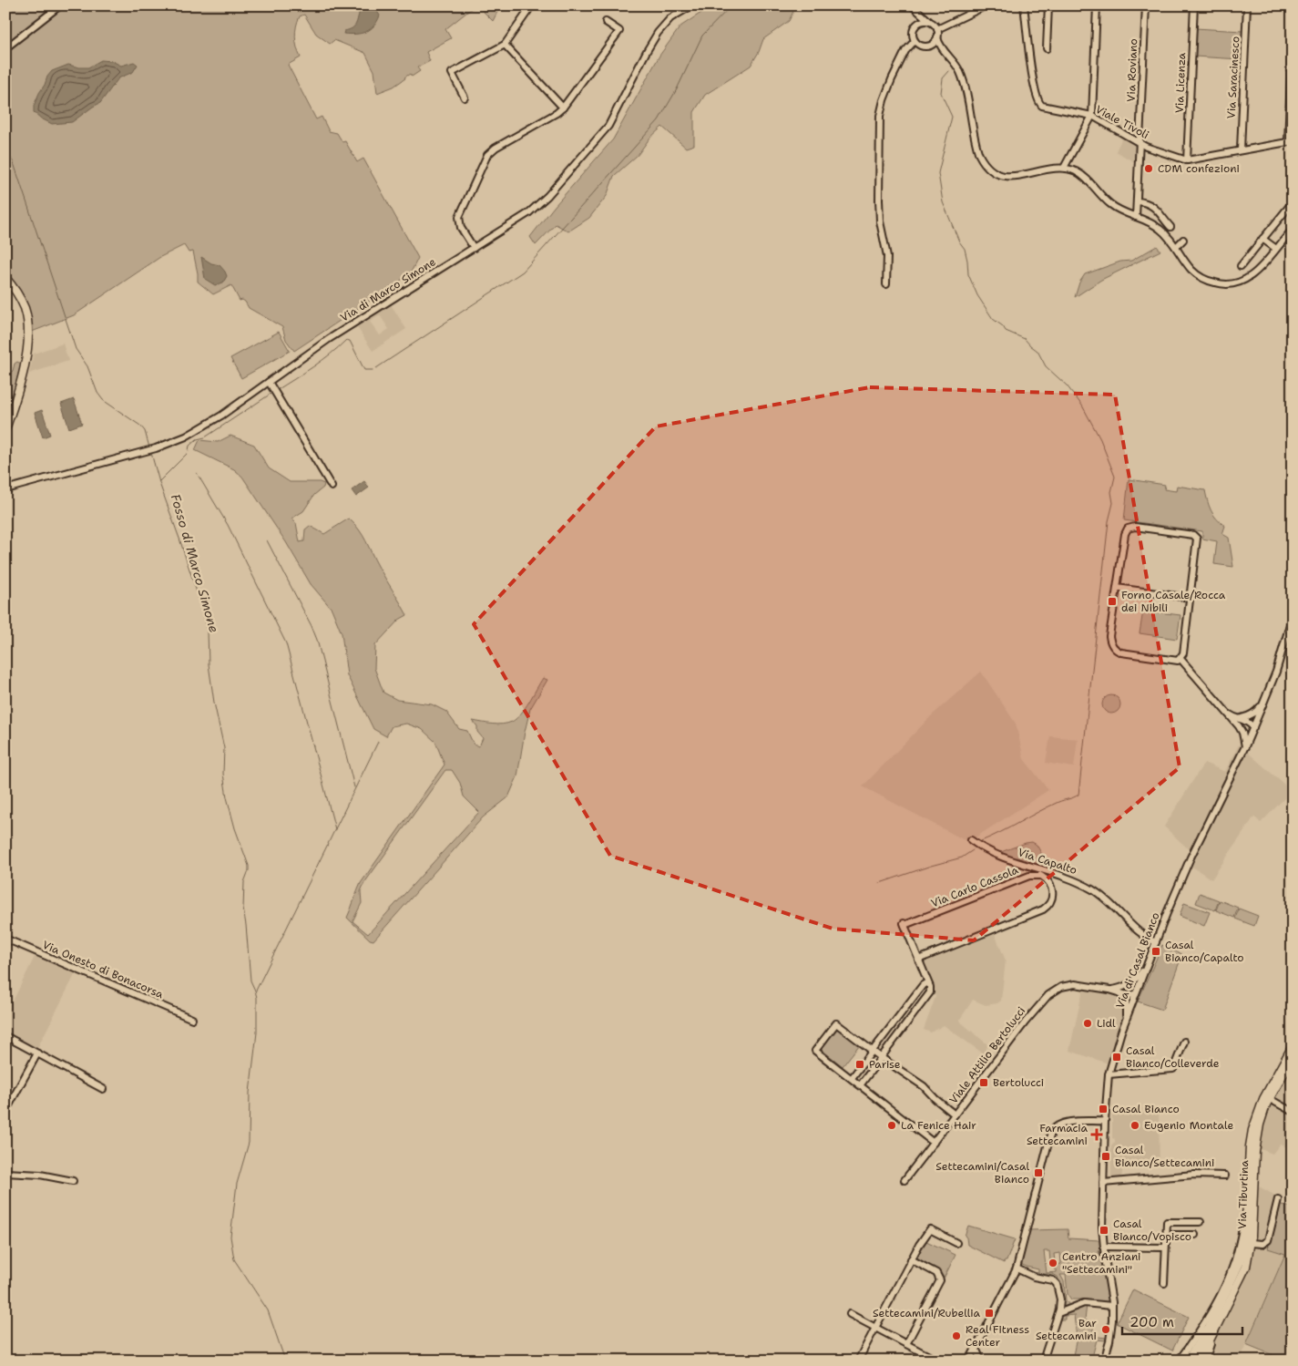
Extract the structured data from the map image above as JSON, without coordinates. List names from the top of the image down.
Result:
{
  "streets": {
    "main road": ["Via Tiburtina"],
    "street": [
      "Via Roviano",
      "Via Saracinesco",
      "Via Licenza",
      "Viale Tivoli",
      "Via di Marco Simone",
      "Via Capalto",
      "Via Carlo Cassola",
      "Via di Casal Bianco",
      "Via Onesto di Bonacorsa",
      "Viale Attilio Bertolucci"
    ]
  },
  "crossings": [
    ["Via Roviano", "Viale Tivoli"],
    ["Via Saracinesco", "Viale Tivoli"],
    ["Via Licenza", "Viale Tivoli"],
    ["Via Capalto", "Via di Casal Bianco"],
    ["Via di Casal Bianco", "Viale Attilio Bertolucci"]
  ],
  "water": ["Fosso di Marco Simone"],
  "places": {
    "other": [
      "CDM confezioni",
      "Lidl",
      "La Fenice Hair",
      "Eugenio Montale",
      "Centro Anziani \"Settecamini\"",
      "Bar Settecamini",
      "Real Fitness Center"
    ],
    "transit": [
      "Forno Casale/Rocca dei Nibili",
      "Casal Bianco/Capalto",
      "Casal Bianco/Colleverde",
      "Parise",
      "Bertolucci",
      "Casal Bianco",
      "Casal Bianco/Settecamini",
      "Settecamini/Casal Bianco",
      "Casal Bianco/Vopisco",
      "Settecamini/Rubellia"
    ],
    "health": ["Farmacia Settecamini"]
  },
  "scale_bar": "200 m"
}
